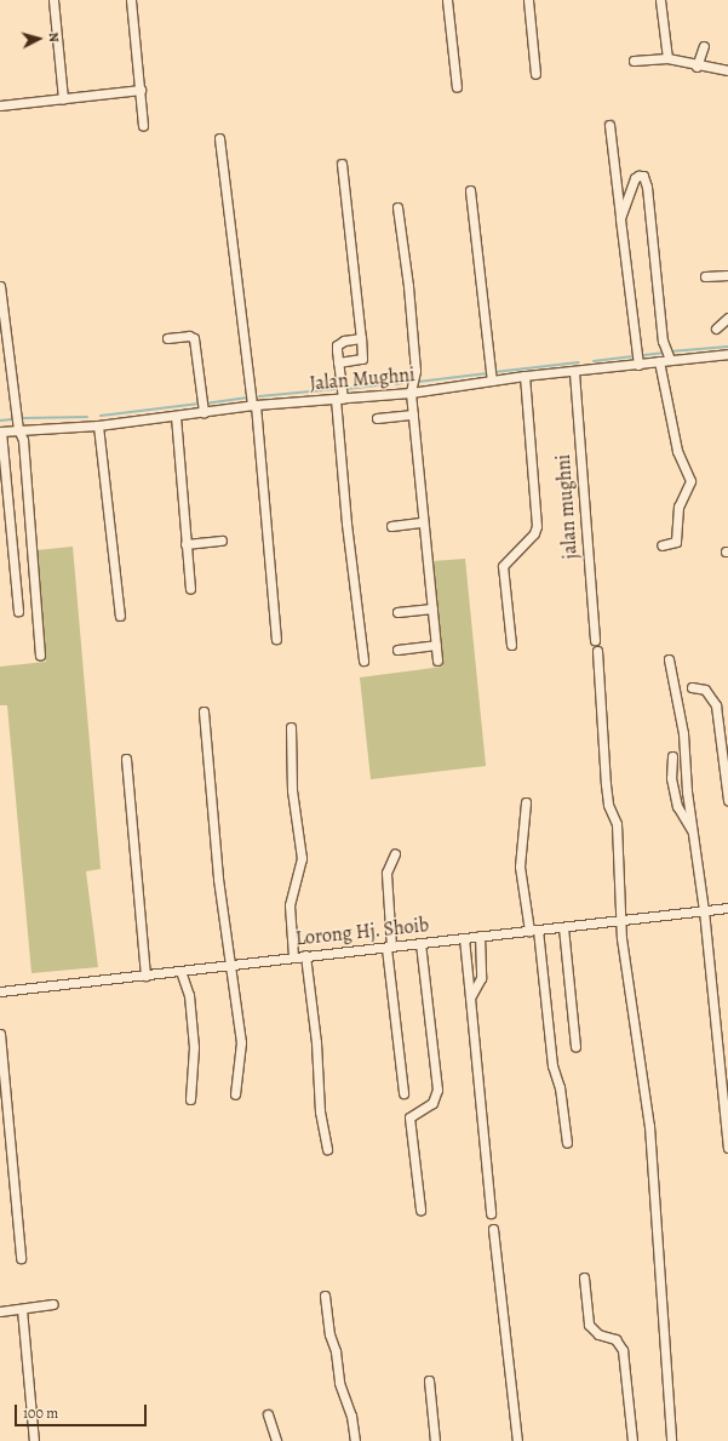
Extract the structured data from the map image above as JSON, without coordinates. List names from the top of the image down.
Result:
{
  "streets": {
    "street": ["Jalan Mughni", "jalan mughni", "Lorong Hj. Shoib"]
  },
  "crossings": [
    ["Jalan Mughni", "jalan mughni"]
  ],
  "scale_bar": "100 m",
  "north": "right"
}
